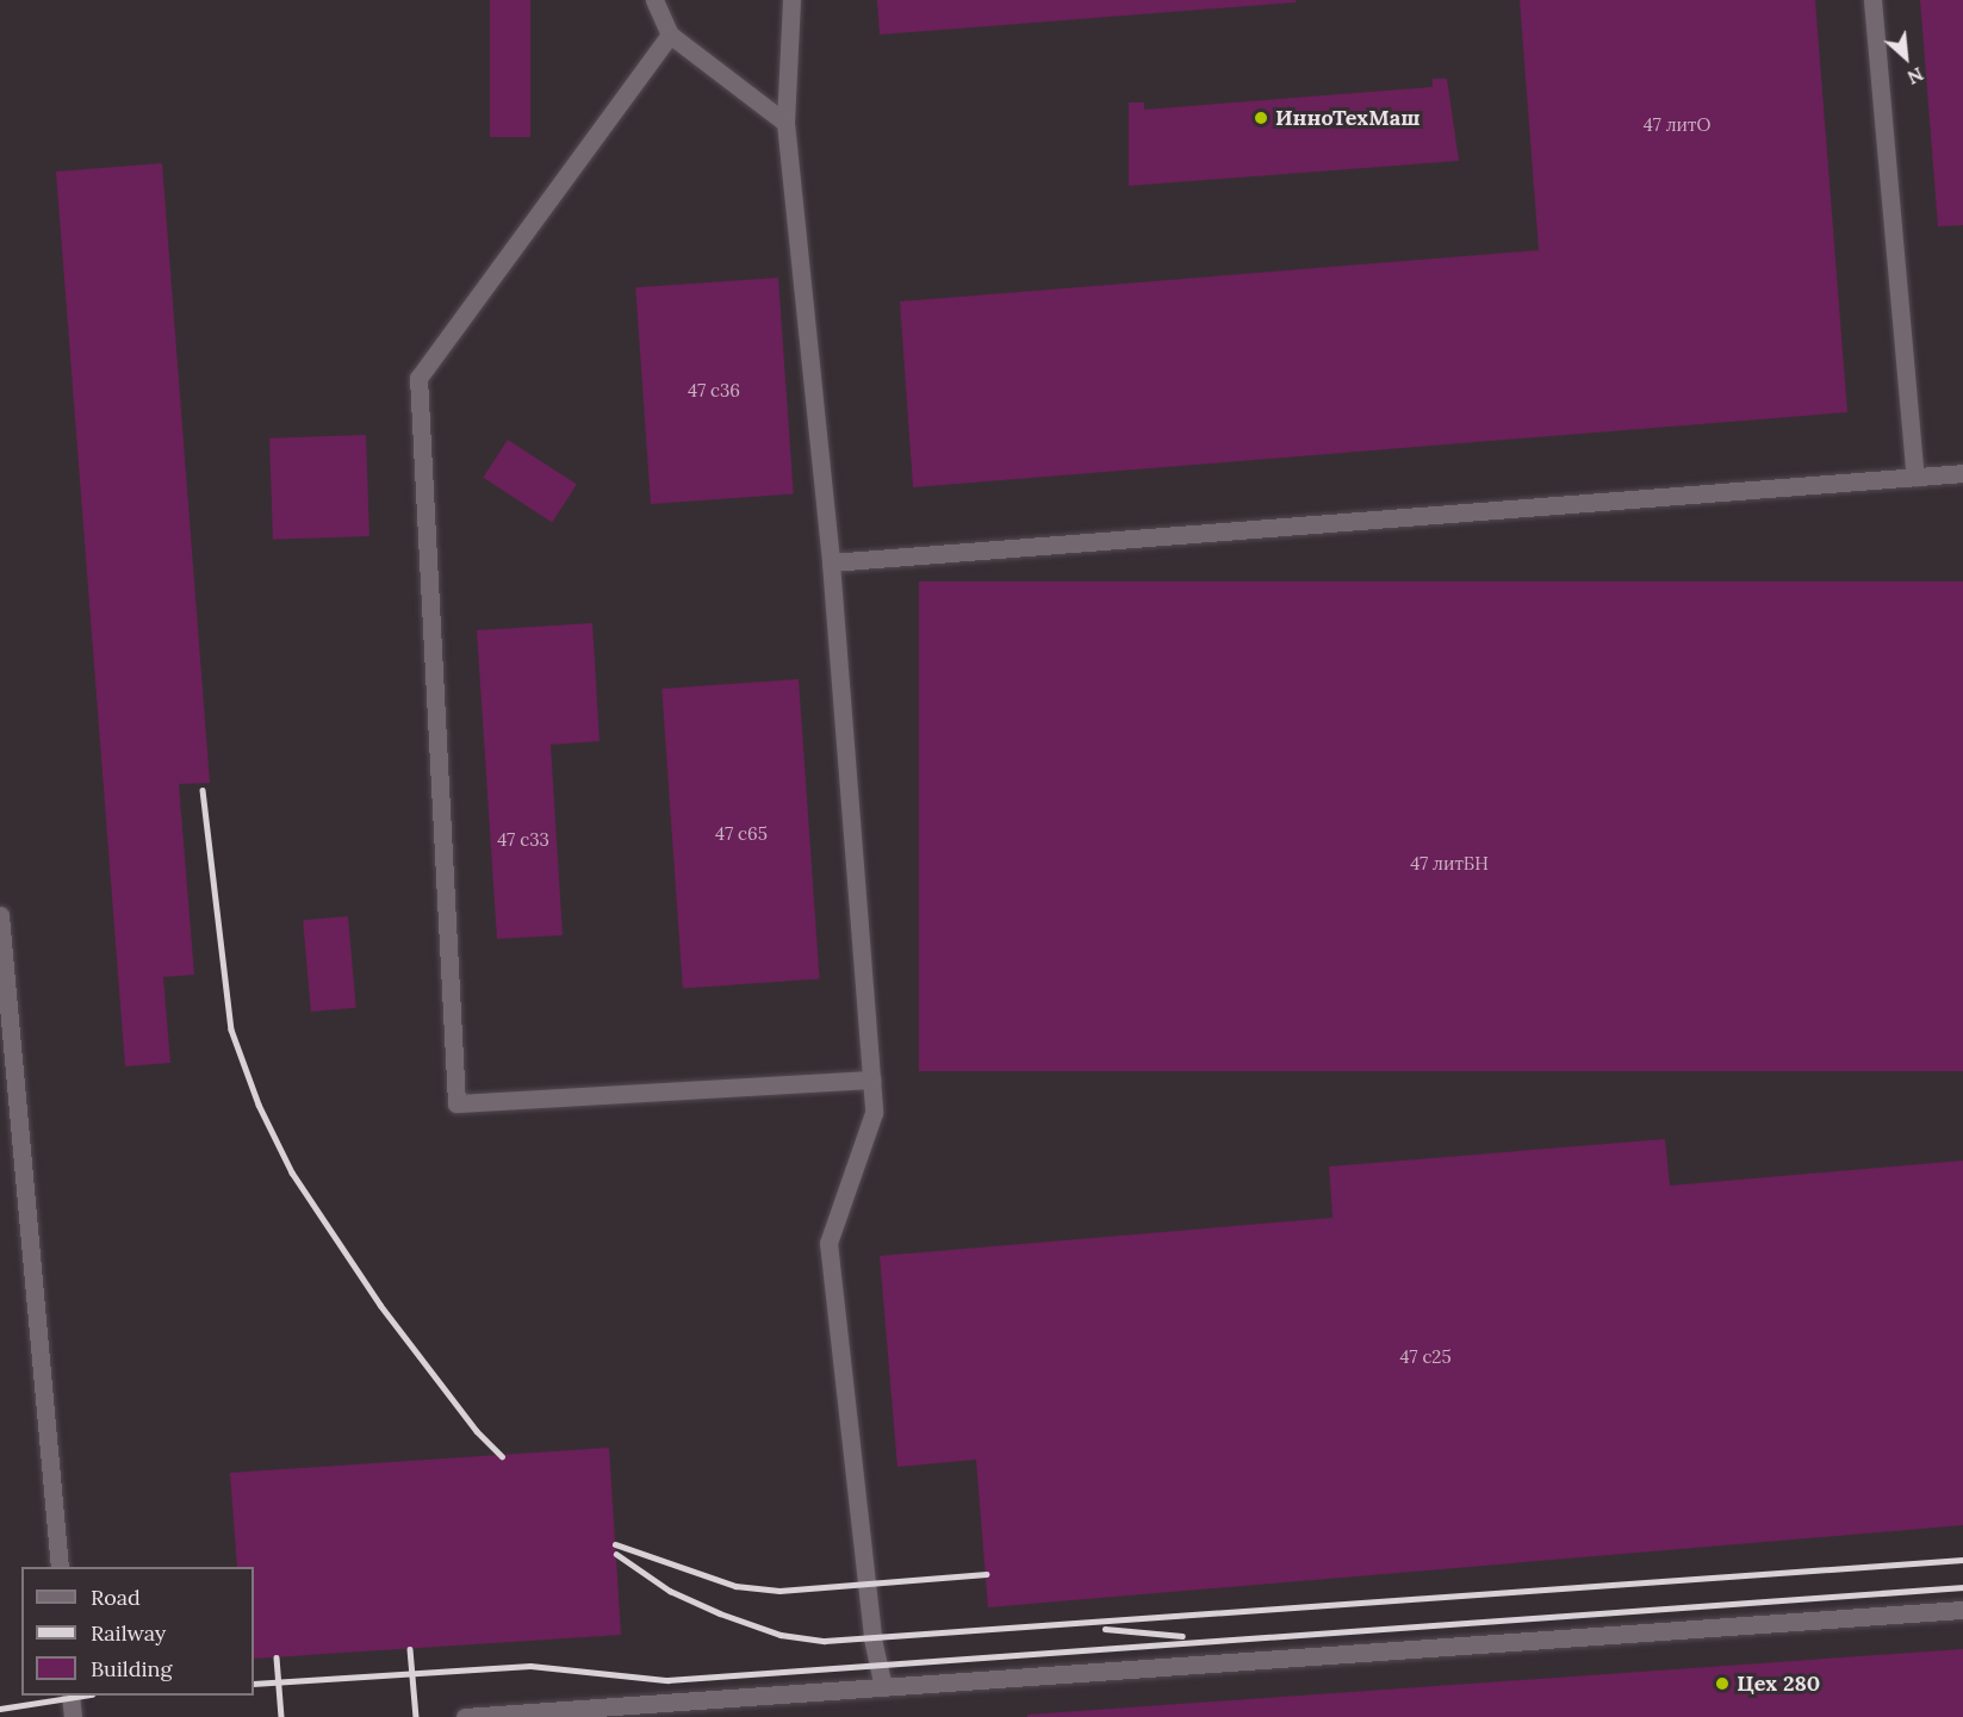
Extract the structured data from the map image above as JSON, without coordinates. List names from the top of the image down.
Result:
{
  "places": ["ИнноТехМаш", "Цех 280"],
  "house_numbers": [
    "47 литО",
    "47 с36",
    "47 с65",
    "47 с33",
    "47 литБН",
    "47 с25"
  ],
  "legend": ["Road", "Railway", "Building"],
  "north": "bottom right"
}
